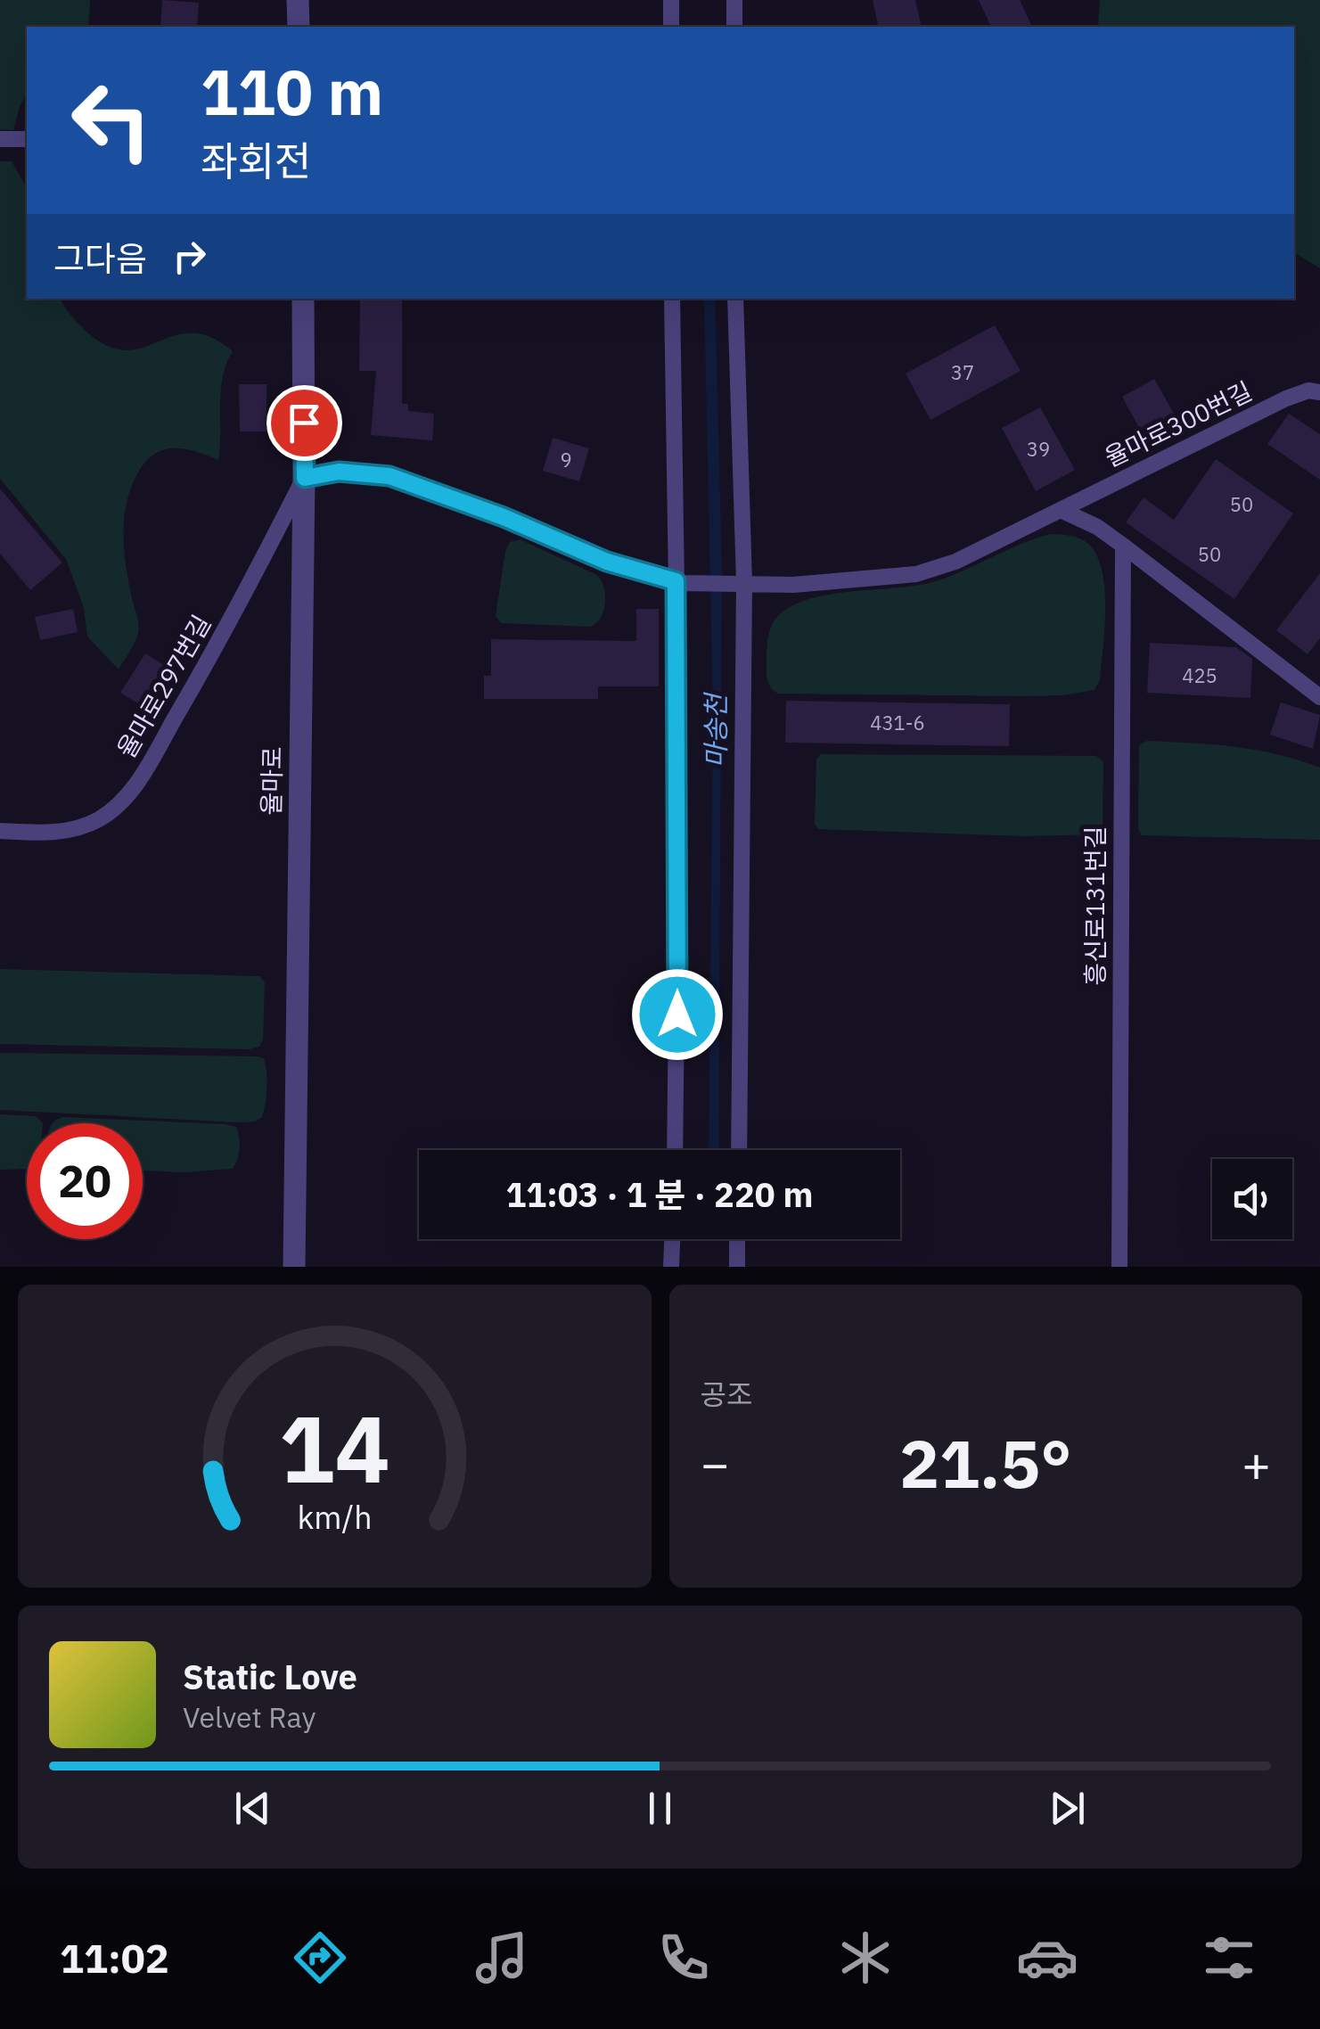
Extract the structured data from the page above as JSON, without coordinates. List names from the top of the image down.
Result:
{
  "streets": {
    "street": ["율마로"],
    "lane": ["율마로300번길", "율마로297번길", "흥신로131번길"]
  },
  "crossings": [
    ["율마로300번길", "율마로297번길"],
    ["율마로300번길", "율마로"],
    ["율마로297번길", "율마로"]
  ],
  "water": ["마송천"],
  "house_numbers": [
    "37",
    "39",
    "9",
    "50",
    "50",
    "425",
    "431-6"
  ],
  "page": {
    "turn": ["110 m", "좌회전"],
    "then": "그다음",
    "limit": "20",
    "trip": "11:03 · 1 분 · 220 m",
    "tile": "공조",
    "heat": ["−", "21.5°", "+"],
    "song": ["Static Love", "Velvet Ray"],
    "tabs": "11:02",
    "gauge": ["14", "km/h"]
  }
}
